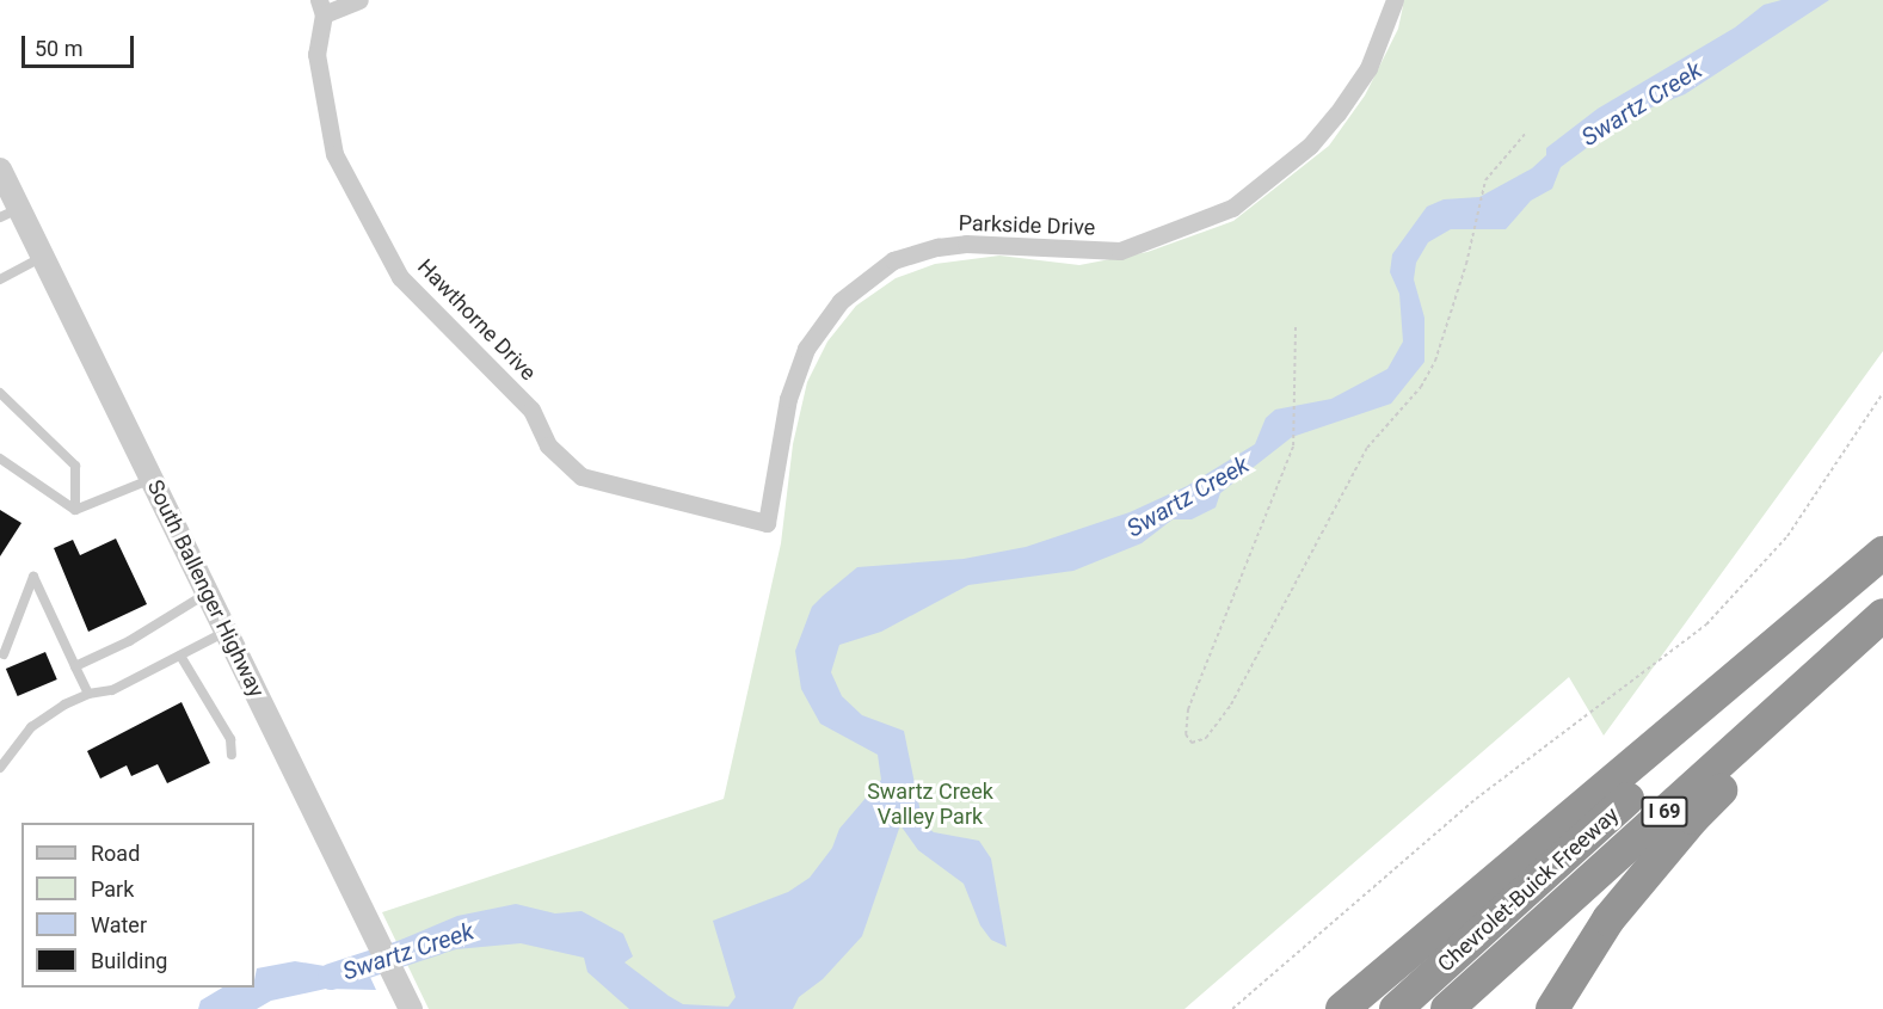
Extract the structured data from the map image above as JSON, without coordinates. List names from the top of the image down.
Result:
{
  "streets": {
    "highway": ["I 69", "Chevrolet-Buick Freeway"],
    "street": ["Parkside Drive", "Hawthorne Drive", "South Ballenger Highway"]
  },
  "crossings": [
    ["Parkside Drive", "Hawthorne Drive"]
  ],
  "water": ["Swartz Creek"],
  "parks": ["Swartz Creek Valley Park"],
  "legend": [
    "Road",
    "Park",
    "Water",
    "Building"
  ],
  "scale_bar": "50 m"
}
